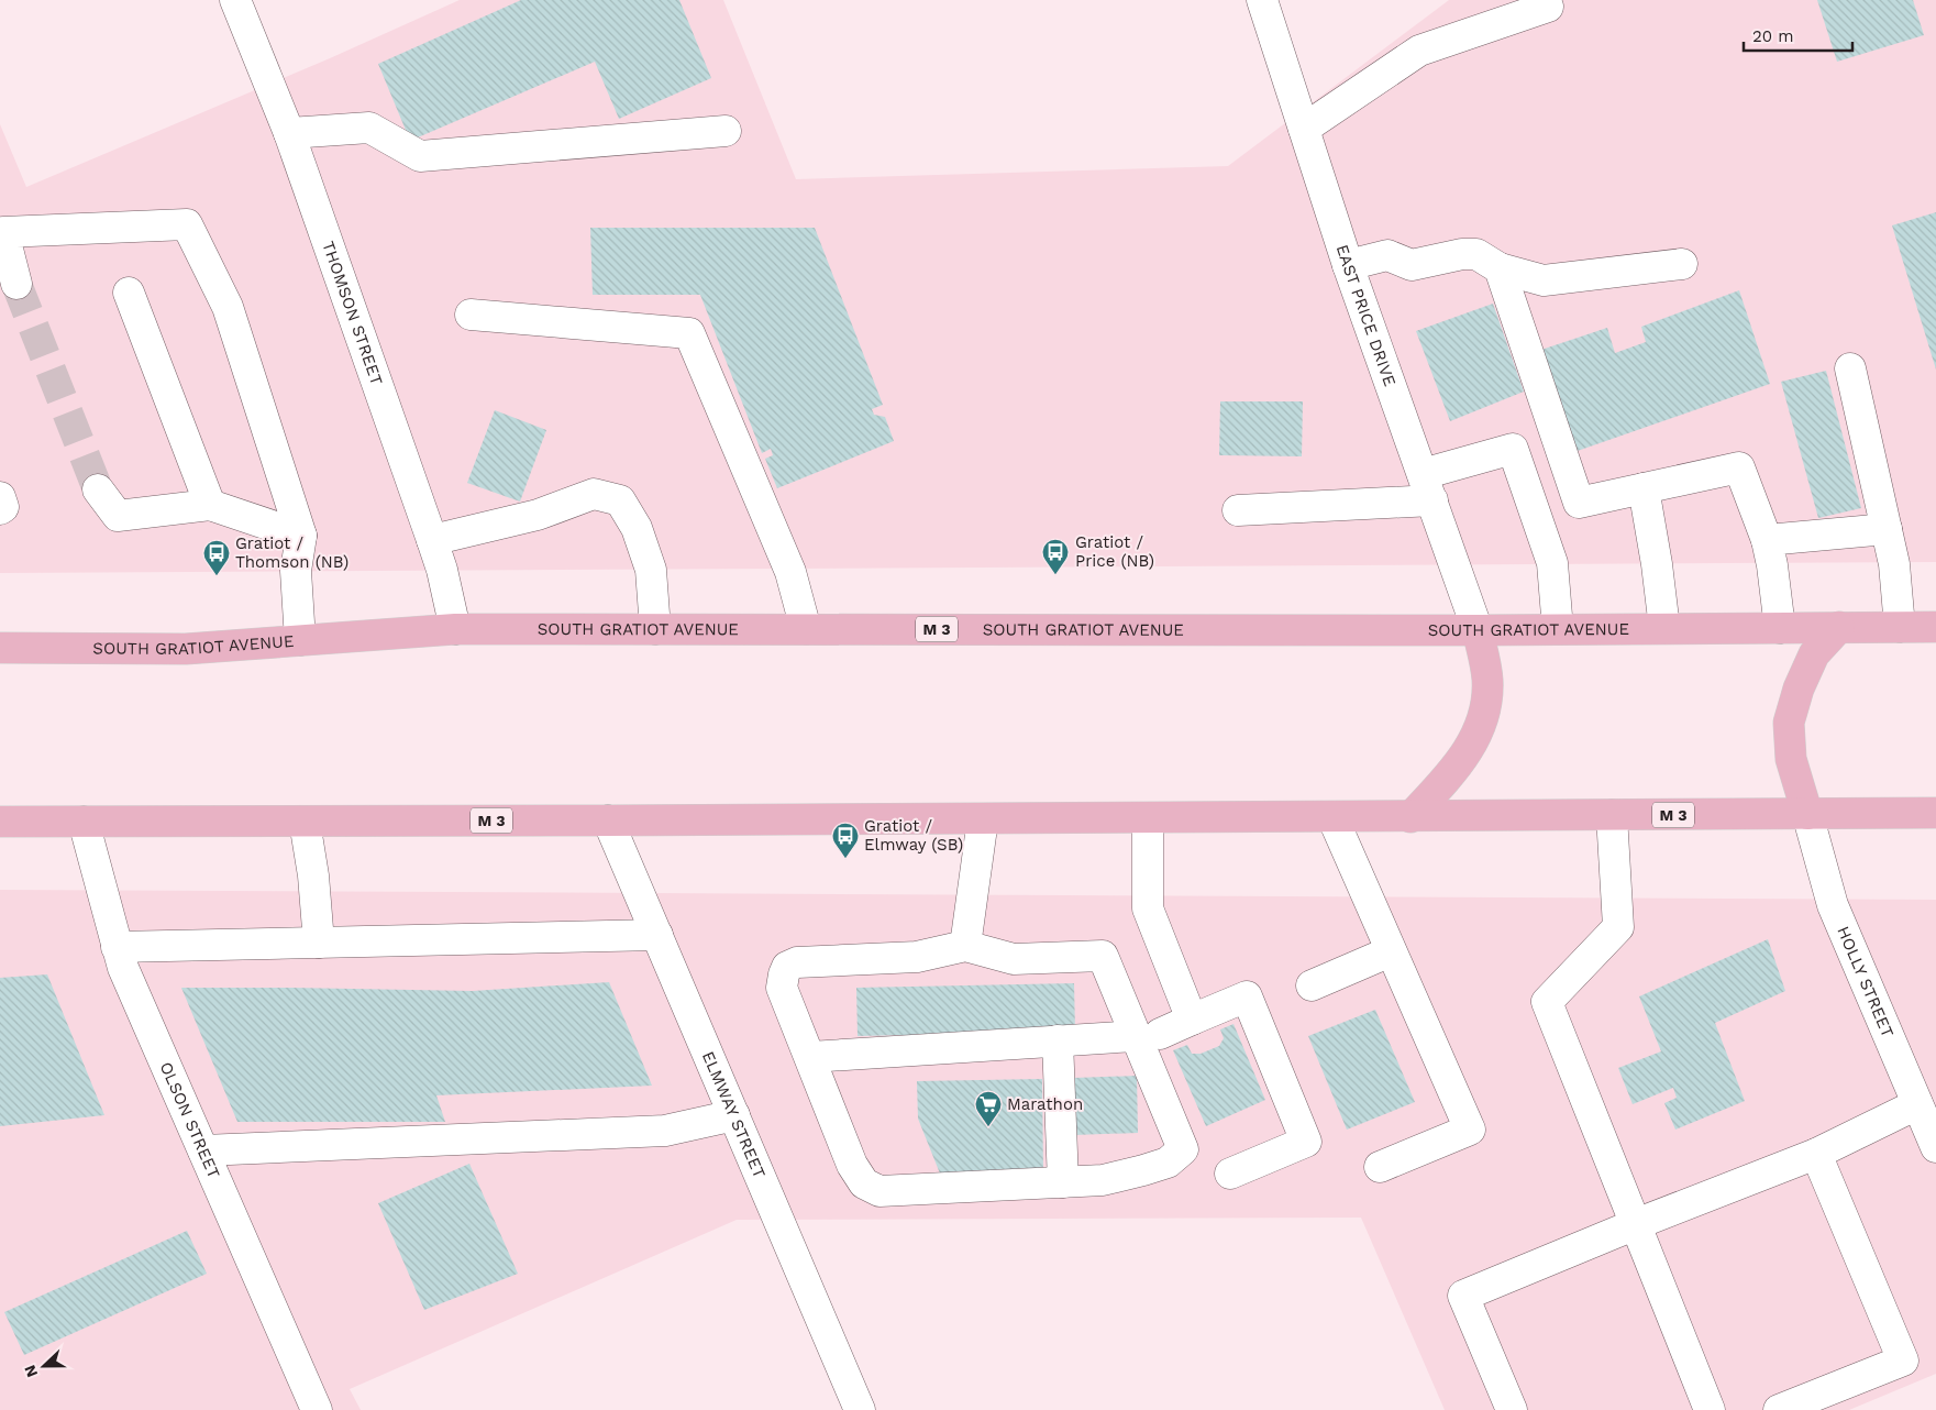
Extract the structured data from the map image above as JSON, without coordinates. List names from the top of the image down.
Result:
{
  "streets": {
    "main road": ["SOUTH GRATIOT AVENUE", "M 3"],
    "street": [
      "THOMSON STREET",
      "EAST PRICE DRIVE",
      "HOLLY STREET",
      "ELMWAY STREET",
      "OLSON STREET"
    ]
  },
  "crossings": [
    ["THOMSON STREET", "SOUTH GRATIOT AVENUE"],
    ["EAST PRICE DRIVE", "SOUTH GRATIOT AVENUE"],
    ["M 3", "HOLLY STREET"],
    ["M 3", "ELMWAY STREET"],
    ["M 3", "OLSON STREET"]
  ],
  "places": {
    "bus stop": ["Gratiot / Price (NB)", "Gratiot / Thomson (NB)", "Gratiot / Elmway (SB)"],
    "supermarket": ["Marathon"]
  },
  "scale_bar": "20 m",
  "north": "left"
}
